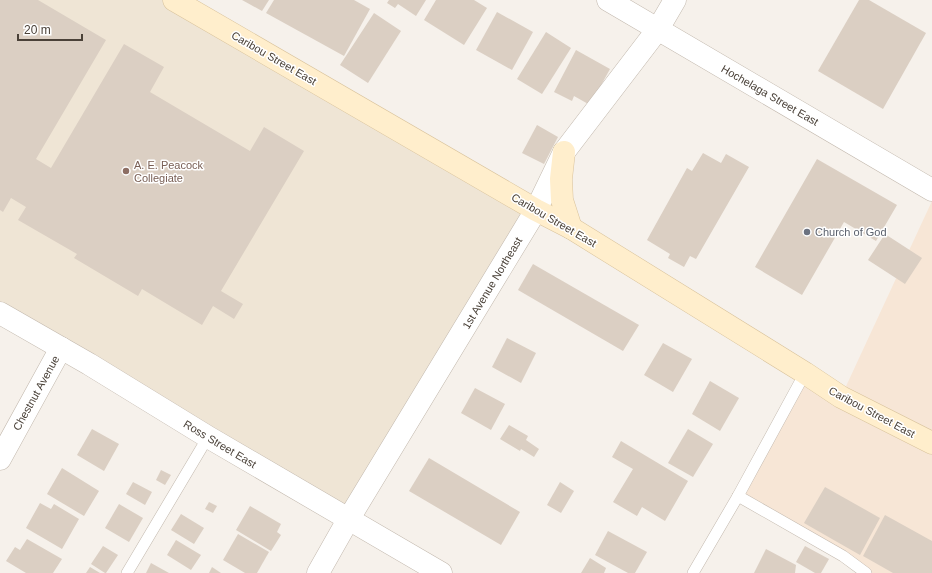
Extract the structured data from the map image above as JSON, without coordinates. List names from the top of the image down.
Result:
{
  "streets": {
    "street": [
      "Caribou Street East",
      "Hochelaga Street East",
      "1st Avenue Northeast",
      "Chestnut Avenue",
      "Ross Street East"
    ]
  },
  "crossings": [
    ["Caribou Street East", "1st Avenue Northeast"],
    ["Hochelaga Street East", "1st Avenue Northeast"],
    ["1st Avenue Northeast", "Ross Street East"],
    ["Chestnut Avenue", "Ross Street East"]
  ],
  "places": ["A. E. Peacock Collegiate", "Church of God"],
  "scale_bar": "20 m"
}
